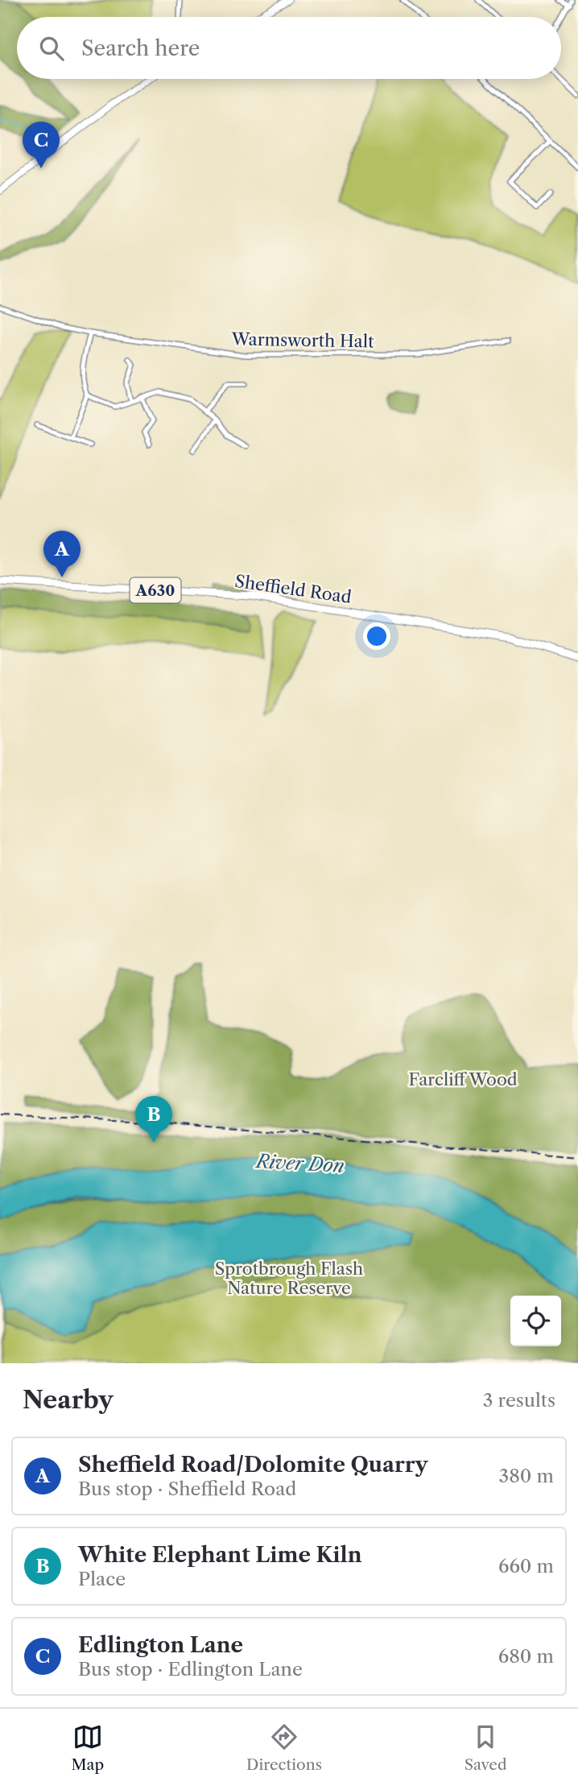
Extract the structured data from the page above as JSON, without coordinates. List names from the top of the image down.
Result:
{
  "streets": {
    "main road": ["Sheffield Road", "A630"],
    "street": ["Warmsworth Halt"]
  },
  "water": ["River Don"],
  "parks": ["Farcliff Wood", "Sprotbrough Flash Nature Reserve"],
  "page": {
    "search": "Search here",
    "pins": ["C", "A", "B"],
    "heading": ["Nearby", "3 results"],
    "list": [
      {
        "mark": "A",
        "name": "Sheffield Road/Dolomite Quarry",
        "note": "Bus stop · Sheffield Road",
        "value": "380 m"
      },
      {
        "mark": "B",
        "name": "White Elephant Lime Kiln",
        "note": "Place",
        "value": "660 m"
      },
      {
        "mark": "C",
        "name": "Edlington Lane",
        "note": "Bus stop · Edlington Lane",
        "value": "680 m"
      }
    ],
    "nav": ["Map", "Directions", "Saved"]
  }
}
